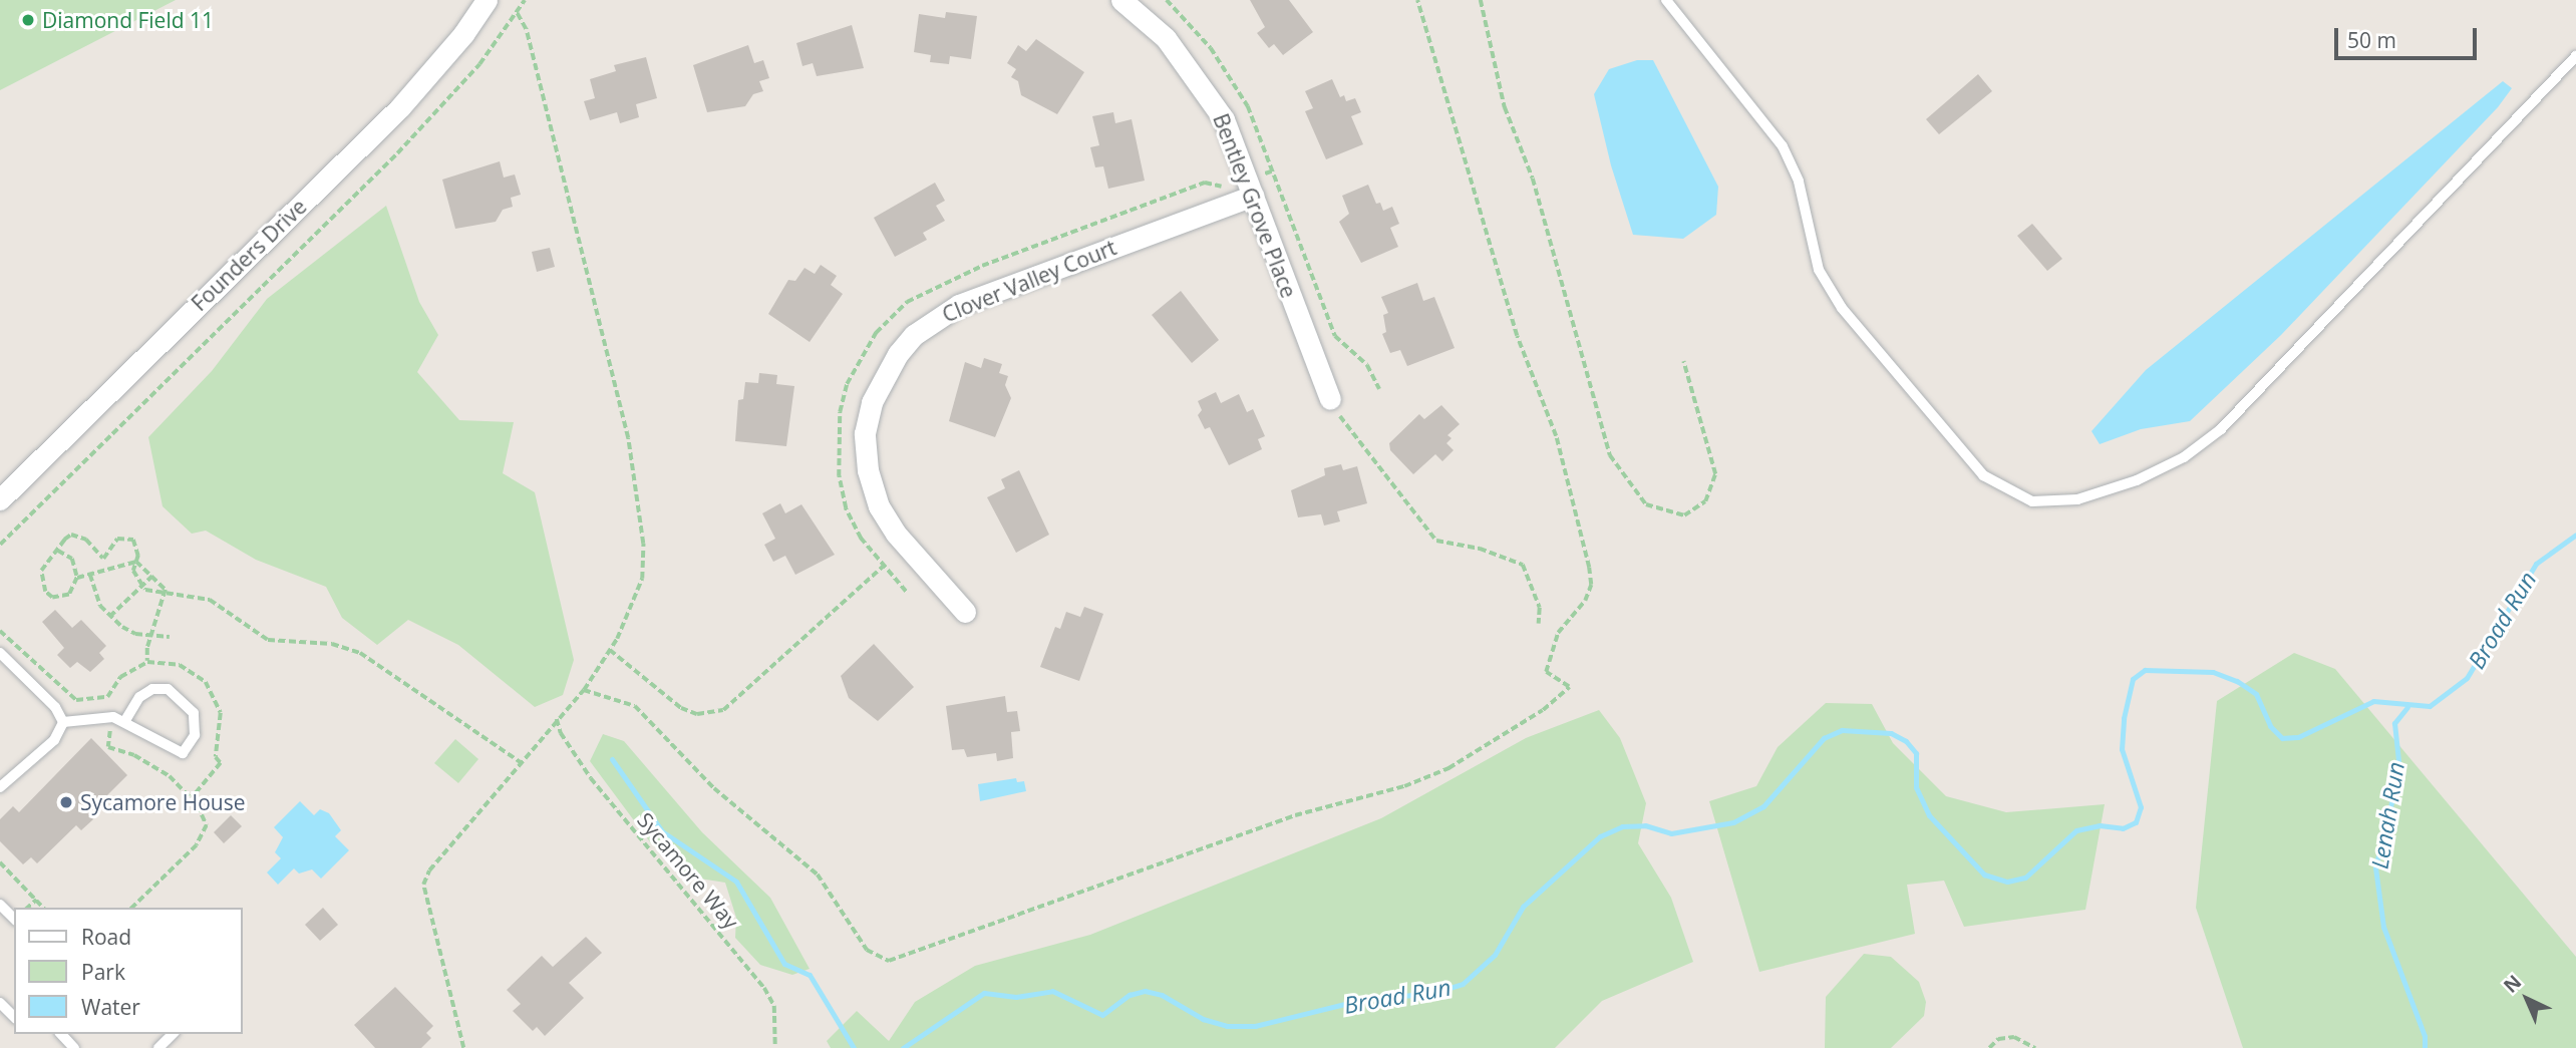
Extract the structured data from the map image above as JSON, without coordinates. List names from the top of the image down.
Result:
{
  "streets": {
    "street": ["Bentley Grove Place", "Founders Drive", "Clover Valley Court"],
    "path": ["Sycamore Way"]
  },
  "crossings": [
    ["Bentley Grove Place", "Clover Valley Court"]
  ],
  "water": ["Broad Run", "Lenah Run"],
  "places": ["Diamond Field 11", "Sycamore House"],
  "legend": ["Road", "Park", "Water"],
  "scale_bar": "50 m",
  "north": "top left"
}
